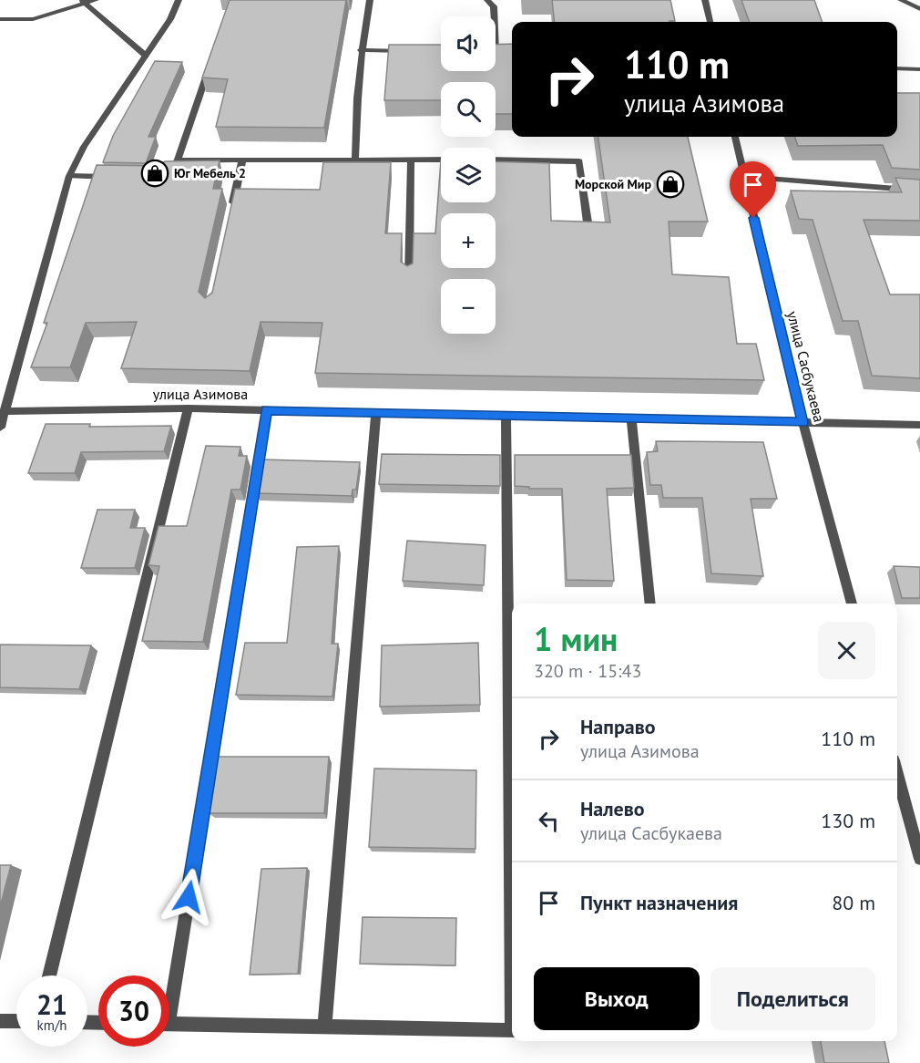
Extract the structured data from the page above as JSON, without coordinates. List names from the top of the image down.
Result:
{
  "streets": {
    "street": ["улица Сасбукаева", "улица Азимова"]
  },
  "crossings": [
    ["улица Сасбукаева", "улица Азимова"]
  ],
  "places": {
    "shop": ["Юг Мебель 2", "Морской Мир"]
  },
  "page": {
    "map_buttons": ["+", "−"],
    "turn": ["110 m", "улица Азимова"],
    "heading": ["1 мин", "320 m · 15:43"],
    "list": [
      {
        "name": "Направо",
        "note": "улица Азимова",
        "value": "110 m"
      },
      {
        "name": "Налево",
        "note": "улица Сасбукаева",
        "value": "130 m"
      },
      {
        "name": "Пункт назначения",
        "value": "80 m"
      }
    ],
    "buttons": ["Выход", "Поделиться"],
    "speed": "21 km/h",
    "limit": "30"
  }
}
